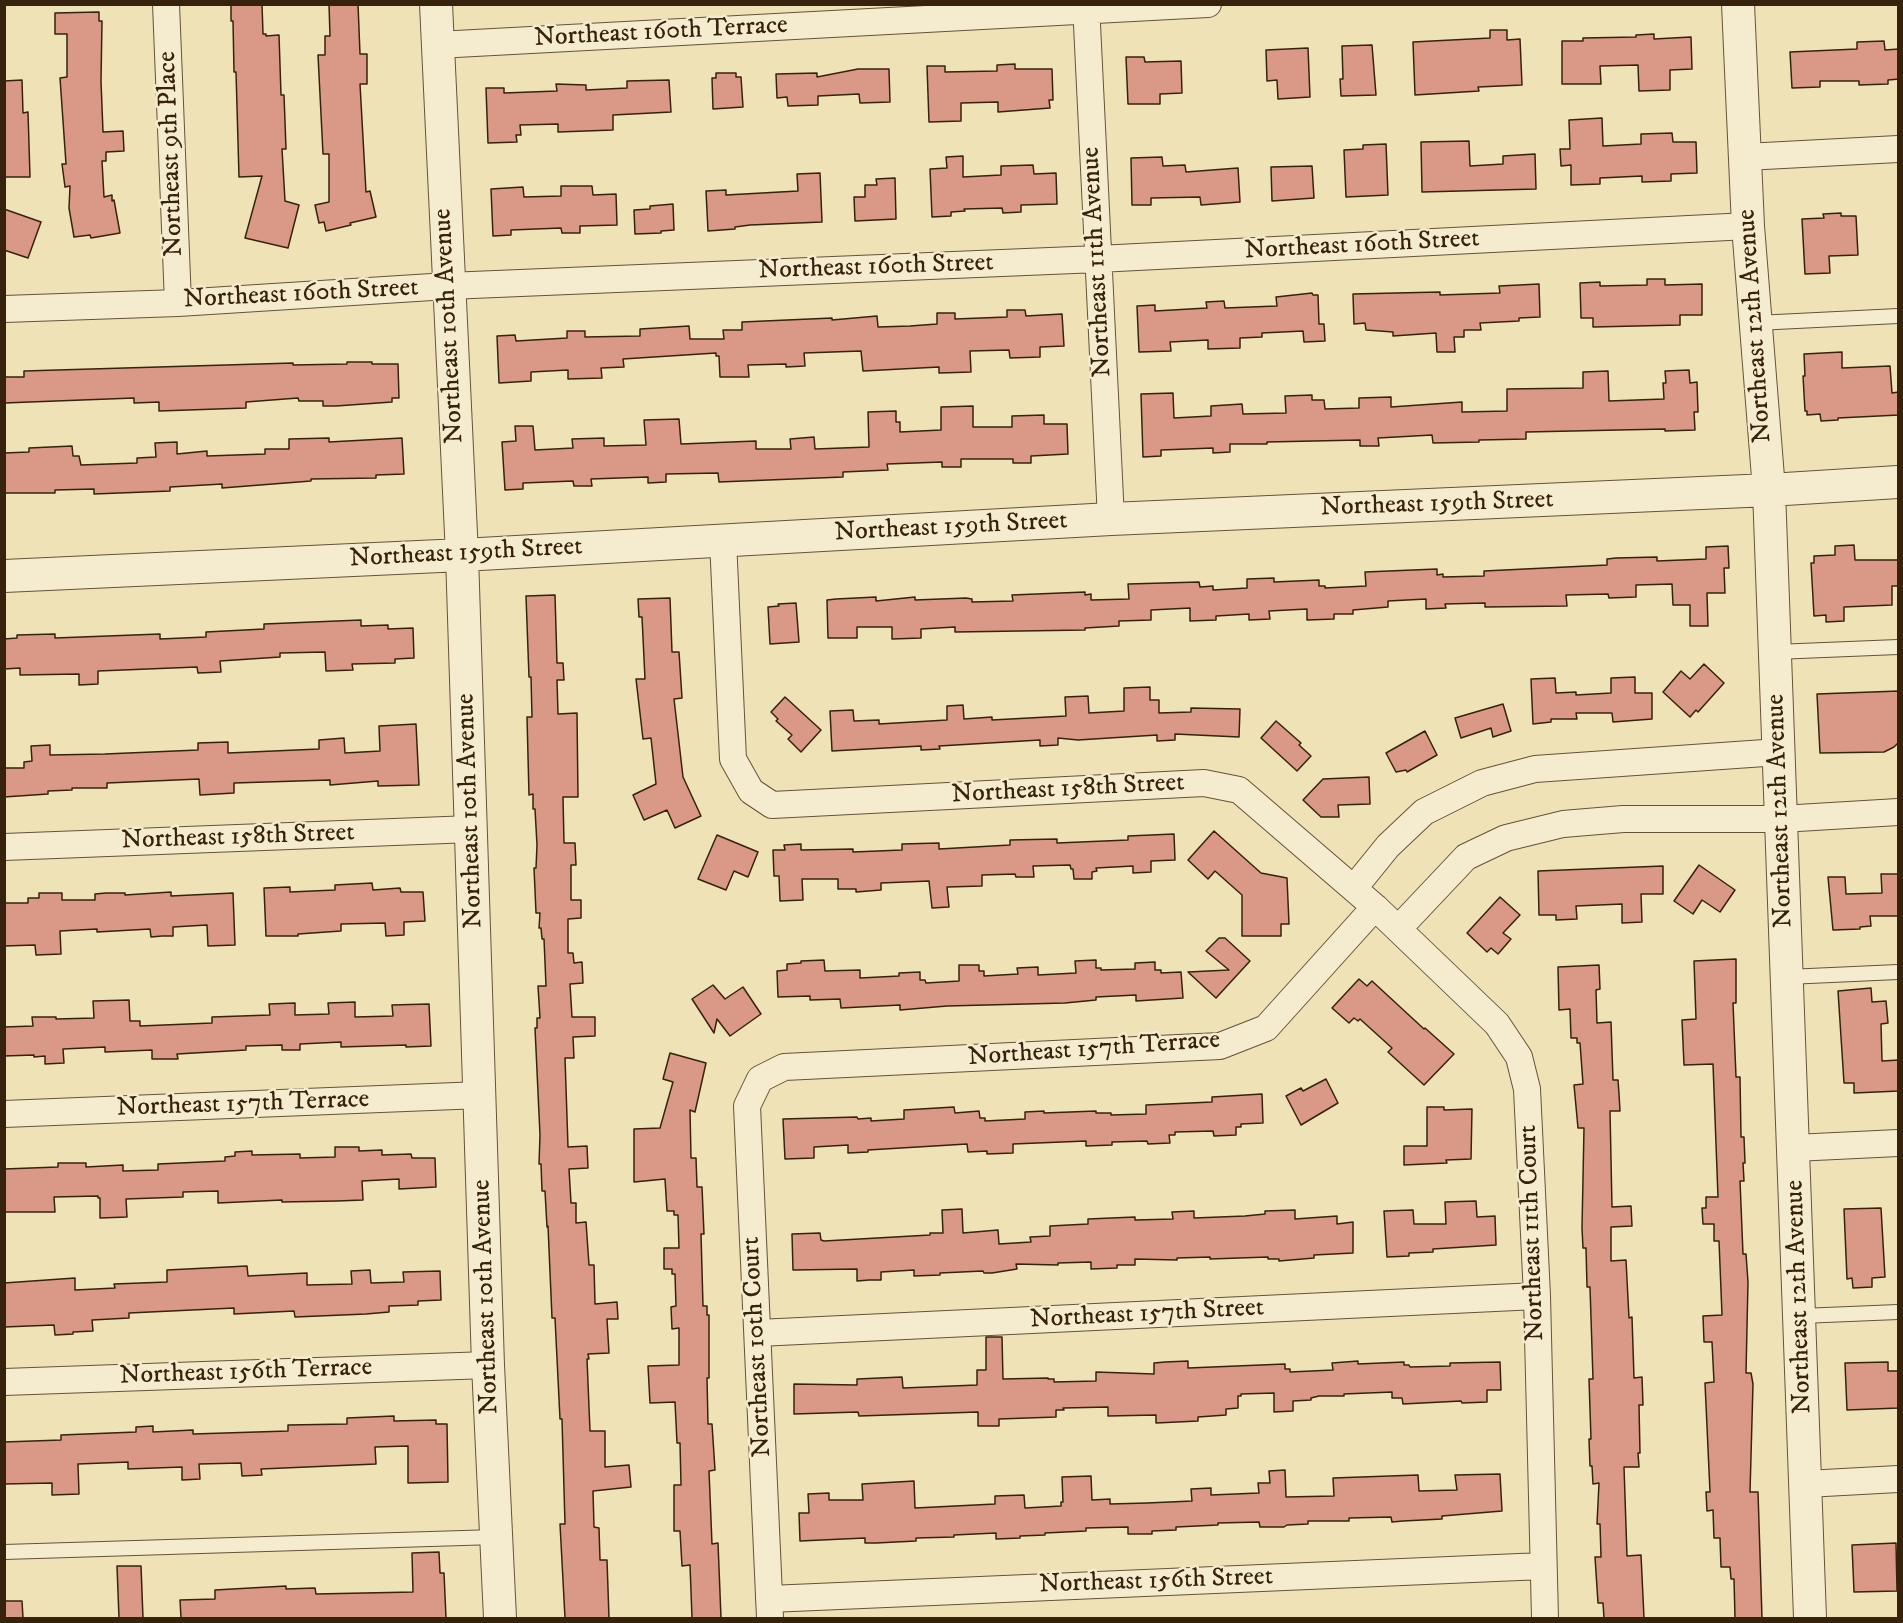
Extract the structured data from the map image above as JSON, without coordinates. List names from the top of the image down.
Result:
{
  "streets": {
    "street": [
      "Northeast 160th Terrace",
      "Northeast 9th Place",
      "Northeast 160th Street",
      "Northeast 11th Avenue",
      "Northeast 10th Avenue",
      "Northeast 12th Avenue",
      "Northeast 159th Street",
      "Northeast 158th Street",
      "Northeast 157th Terrace",
      "Northeast 11th Court",
      "Northeast 157th Street",
      "Northeast 10th Court",
      "Northeast 156th Terrace",
      "Northeast 156th Street"
    ]
  },
  "crossings": [
    ["Northeast 160th Terrace", "Northeast 11th Avenue"],
    ["Northeast 160th Terrace", "Northeast 10th Avenue"],
    ["Northeast 9th Place", "Northeast 160th Street"],
    ["Northeast 160th Street", "Northeast 11th Avenue"],
    ["Northeast 160th Street", "Northeast 10th Avenue"],
    ["Northeast 160th Street", "Northeast 12th Avenue"],
    ["Northeast 11th Avenue", "Northeast 159th Street"],
    ["Northeast 10th Avenue", "Northeast 159th Street"],
    ["Northeast 10th Avenue", "Northeast 158th Street"],
    ["Northeast 10th Avenue", "Northeast 157th Terrace"],
    ["Northeast 10th Avenue", "Northeast 156th Terrace"],
    ["Northeast 12th Avenue", "Northeast 159th Street"],
    ["Northeast 159th Street", "Northeast 158th Street"],
    ["Northeast 158th Street", "Northeast 157th Terrace"],
    ["Northeast 158th Street", "Northeast 11th Court"],
    ["Northeast 157th Terrace", "Northeast 11th Court"],
    ["Northeast 157th Terrace", "Northeast 10th Court"],
    ["Northeast 11th Court", "Northeast 157th Street"],
    ["Northeast 11th Court", "Northeast 156th Street"],
    ["Northeast 157th Street", "Northeast 10th Court"],
    ["Northeast 10th Court", "Northeast 156th Street"]
  ]
}
